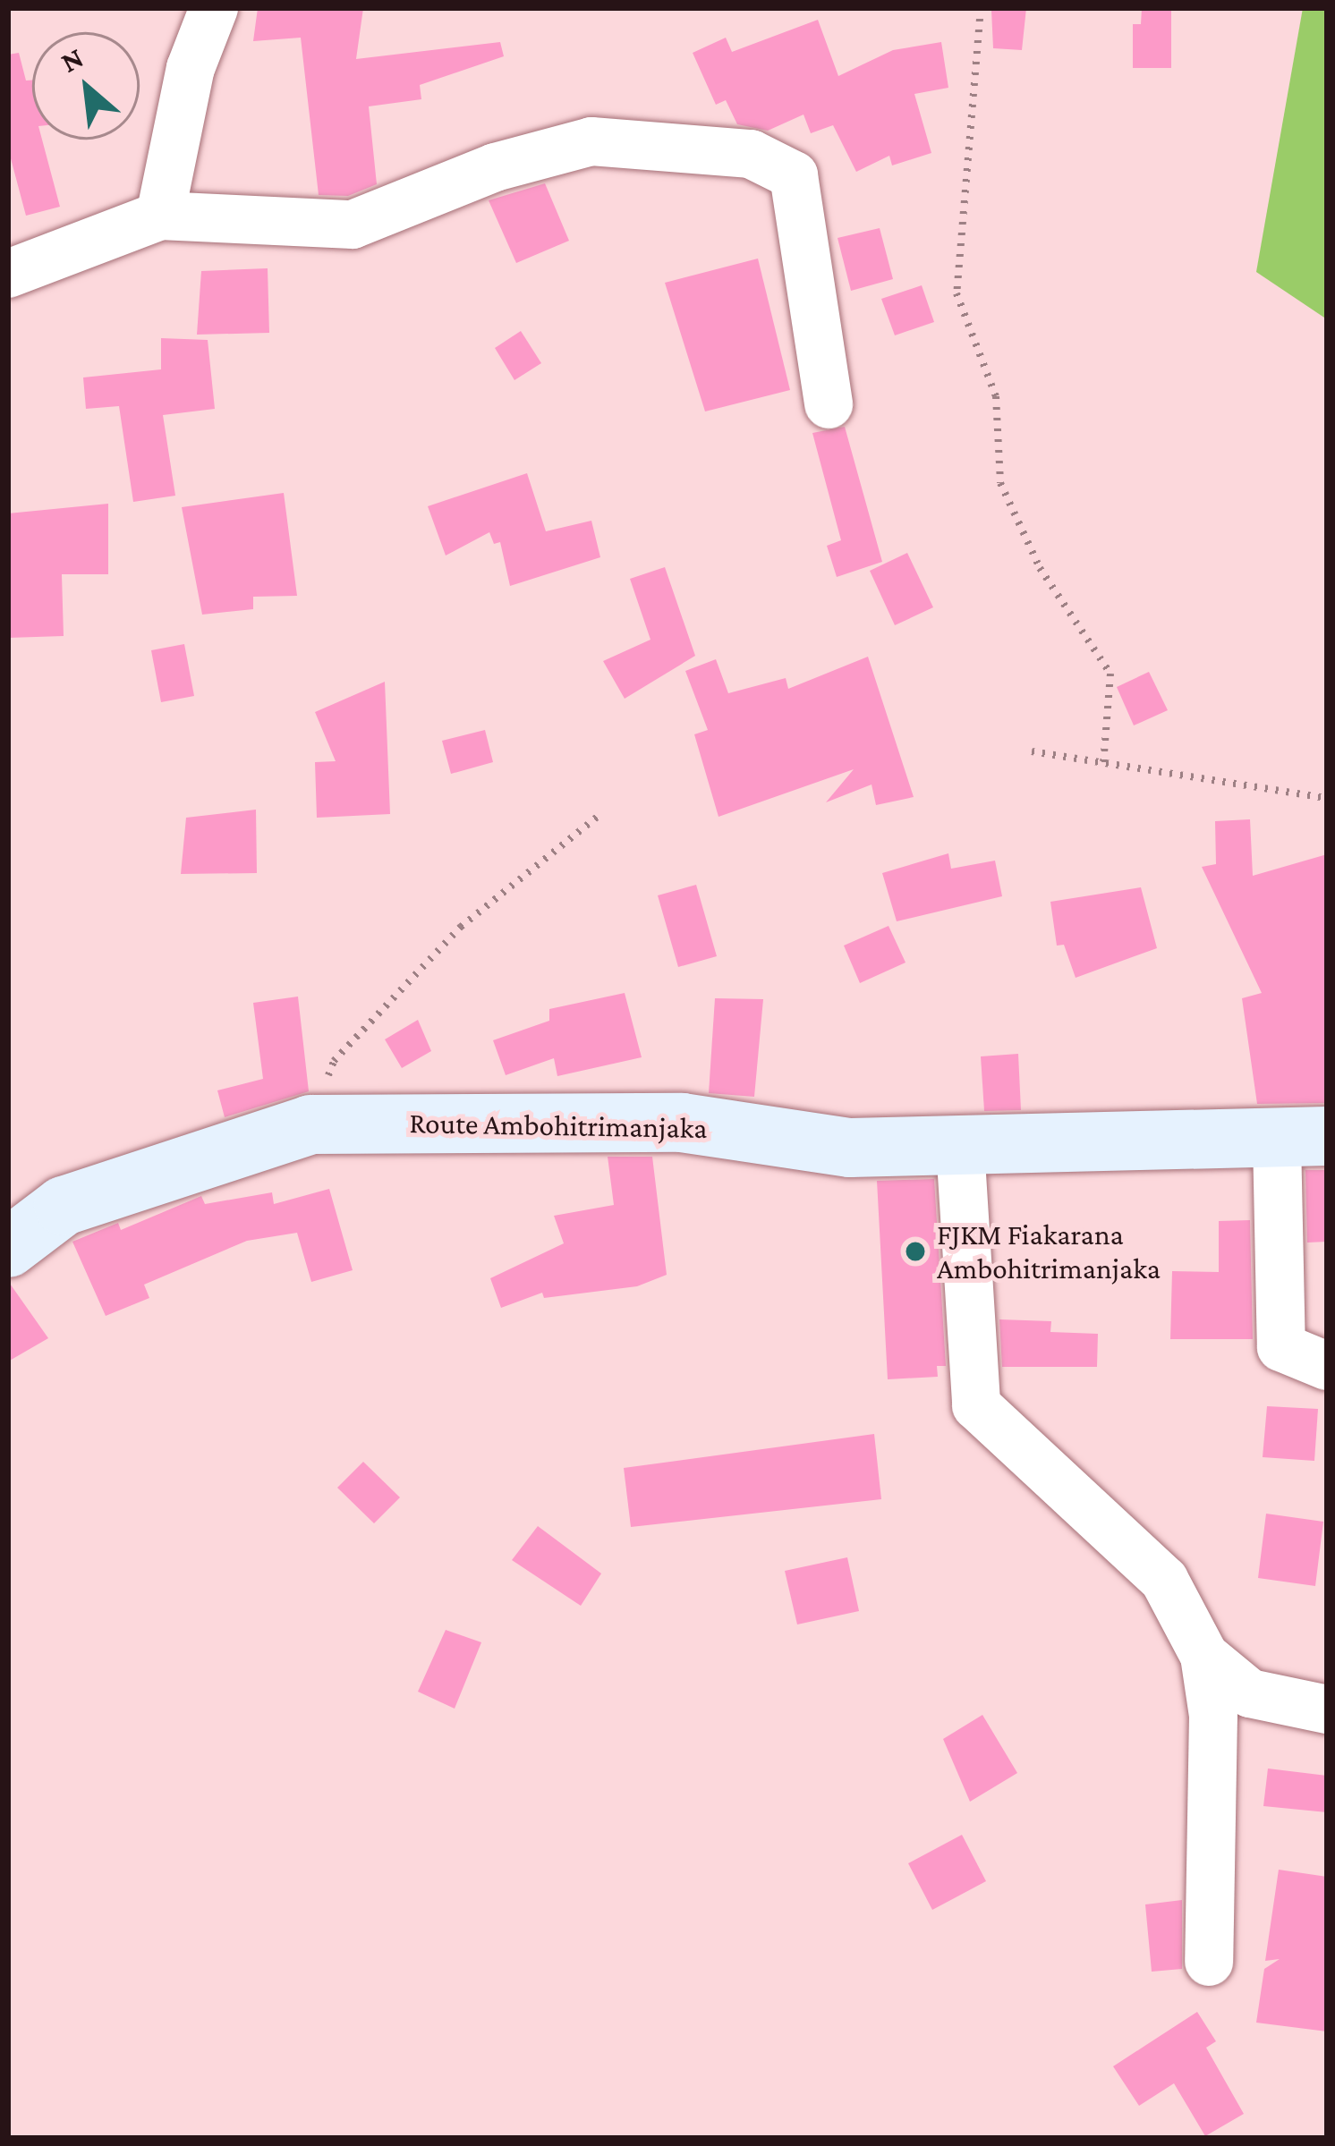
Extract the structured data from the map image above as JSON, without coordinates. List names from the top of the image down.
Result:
{
  "streets": {
    "street": ["Route Ambohitrimanjaka"]
  },
  "places": ["FJKM Fiakarana Ambohitrimanjaka"],
  "north": "top left"
}
